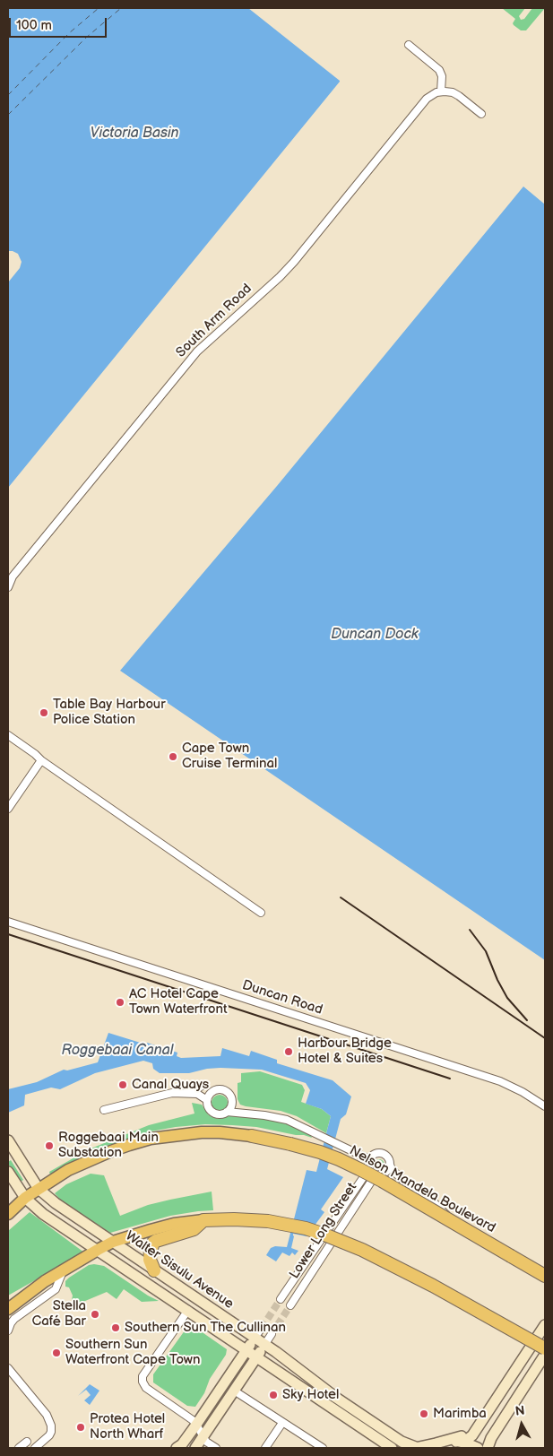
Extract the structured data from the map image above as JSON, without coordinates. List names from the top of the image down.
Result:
{
  "streets": {
    "highway": ["Nelson Mandela Boulevard"],
    "street": [
      "South Arm Road",
      "Duncan Road",
      "Lower Long Street",
      "Walter Sisulu Avenue"
    ]
  },
  "crossings": [
    ["Nelson Mandela Boulevard", "Walter Sisulu Avenue"]
  ],
  "water": ["Victoria Basin", "Duncan Dock", "Roggebaai Canal"],
  "places": [
    "Table Bay Harbour Police Station",
    "Cape Town Cruise Terminal",
    "AC Hotel Cape Town Waterfront",
    "Harbour Bridge Hotel & Suites",
    "Canal Quays",
    "Roggebaai Main Substation",
    "Stella Café Bar",
    "Southern Sun The Cullinan",
    "Southern Sun Waterfront Cape Town",
    "Sky Hotel",
    "Marimba",
    "Protea Hotel North Wharf"
  ],
  "scale_bar": "100 m",
  "north": "top"
}
